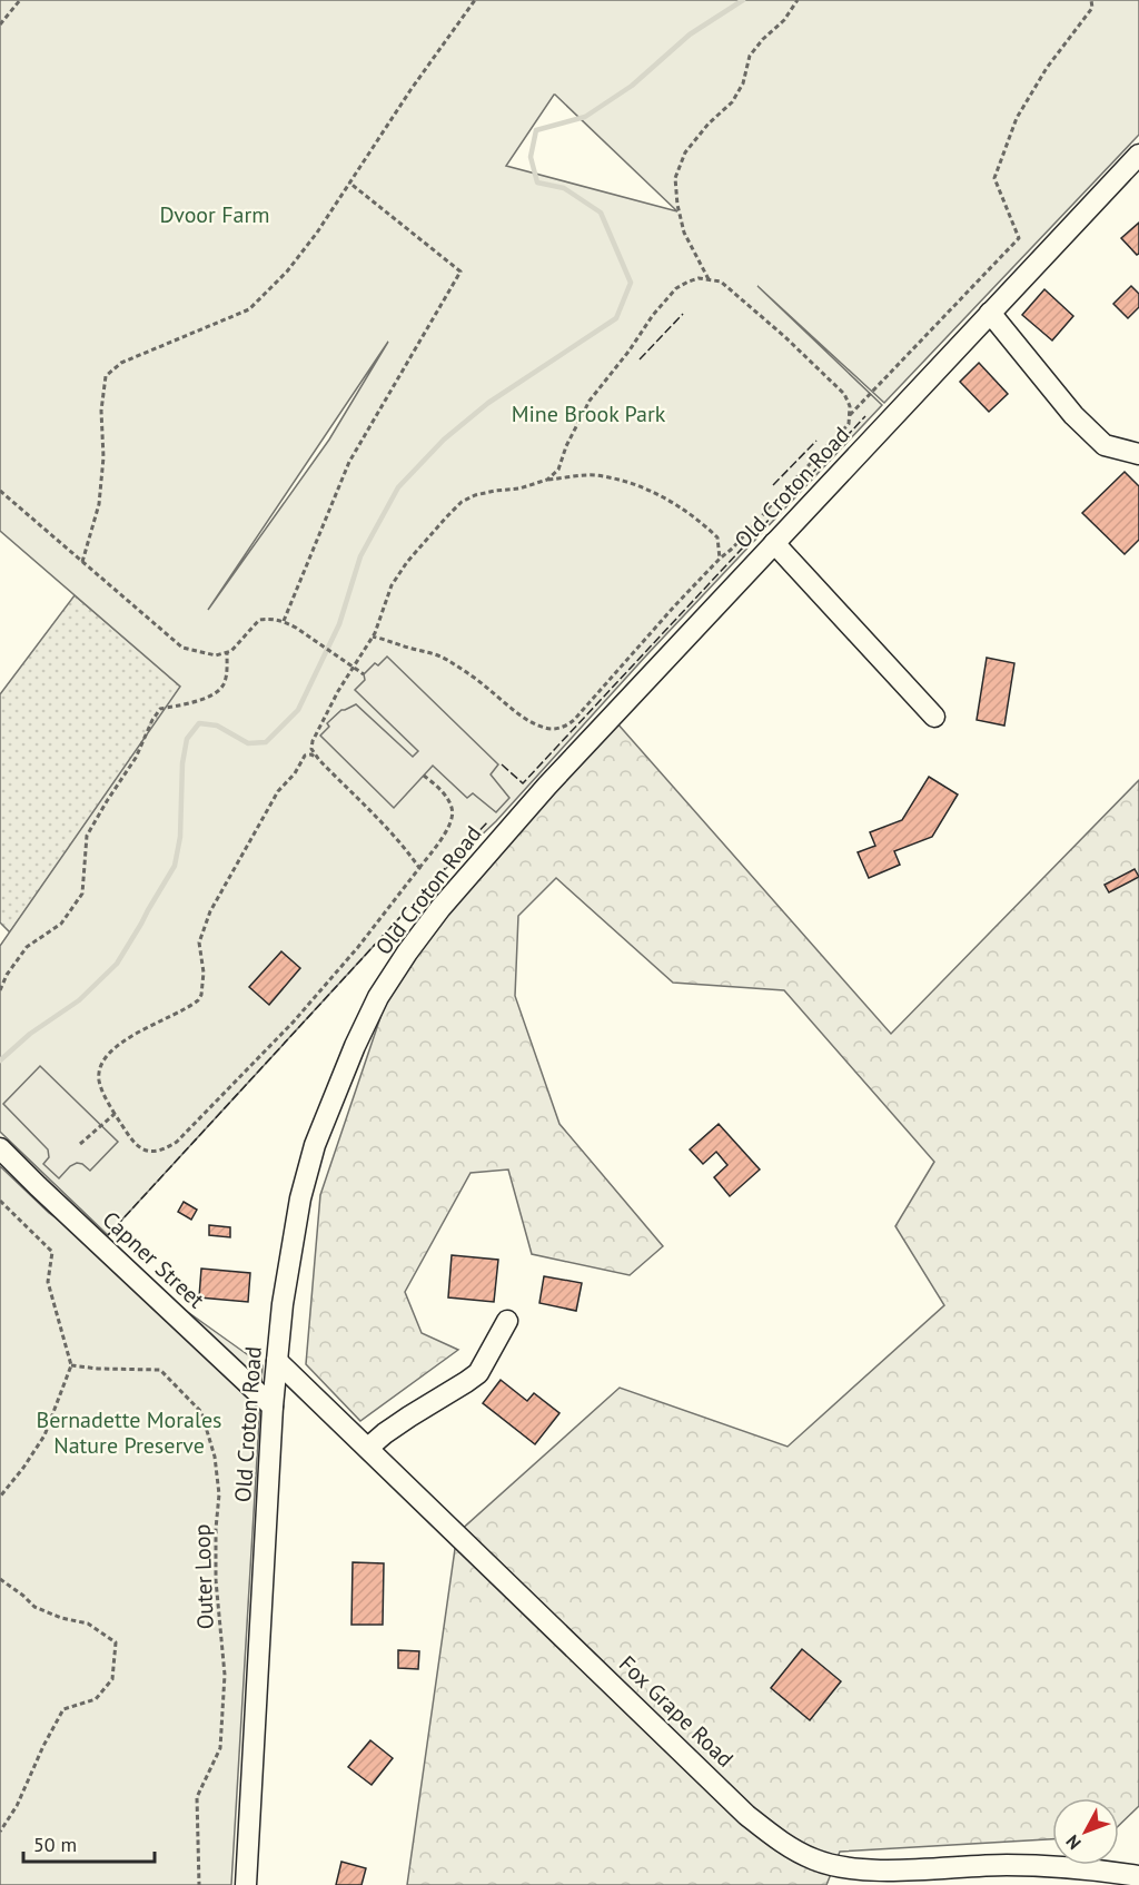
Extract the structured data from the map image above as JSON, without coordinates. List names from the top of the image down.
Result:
{
  "streets": {
    "street": ["Old Croton Road", "Capner Street", "Fox Grape Road"],
    "path": ["Outer Loop"]
  },
  "crossings": [
    ["Old Croton Road", "Capner Street"],
    ["Old Croton Road", "Fox Grape Road"]
  ],
  "parks": ["Dvoor Farm", "Mine Brook Park", "Bernadette Morales Nature Preserve"],
  "scale_bar": "50 m",
  "north": "bottom left"
}
